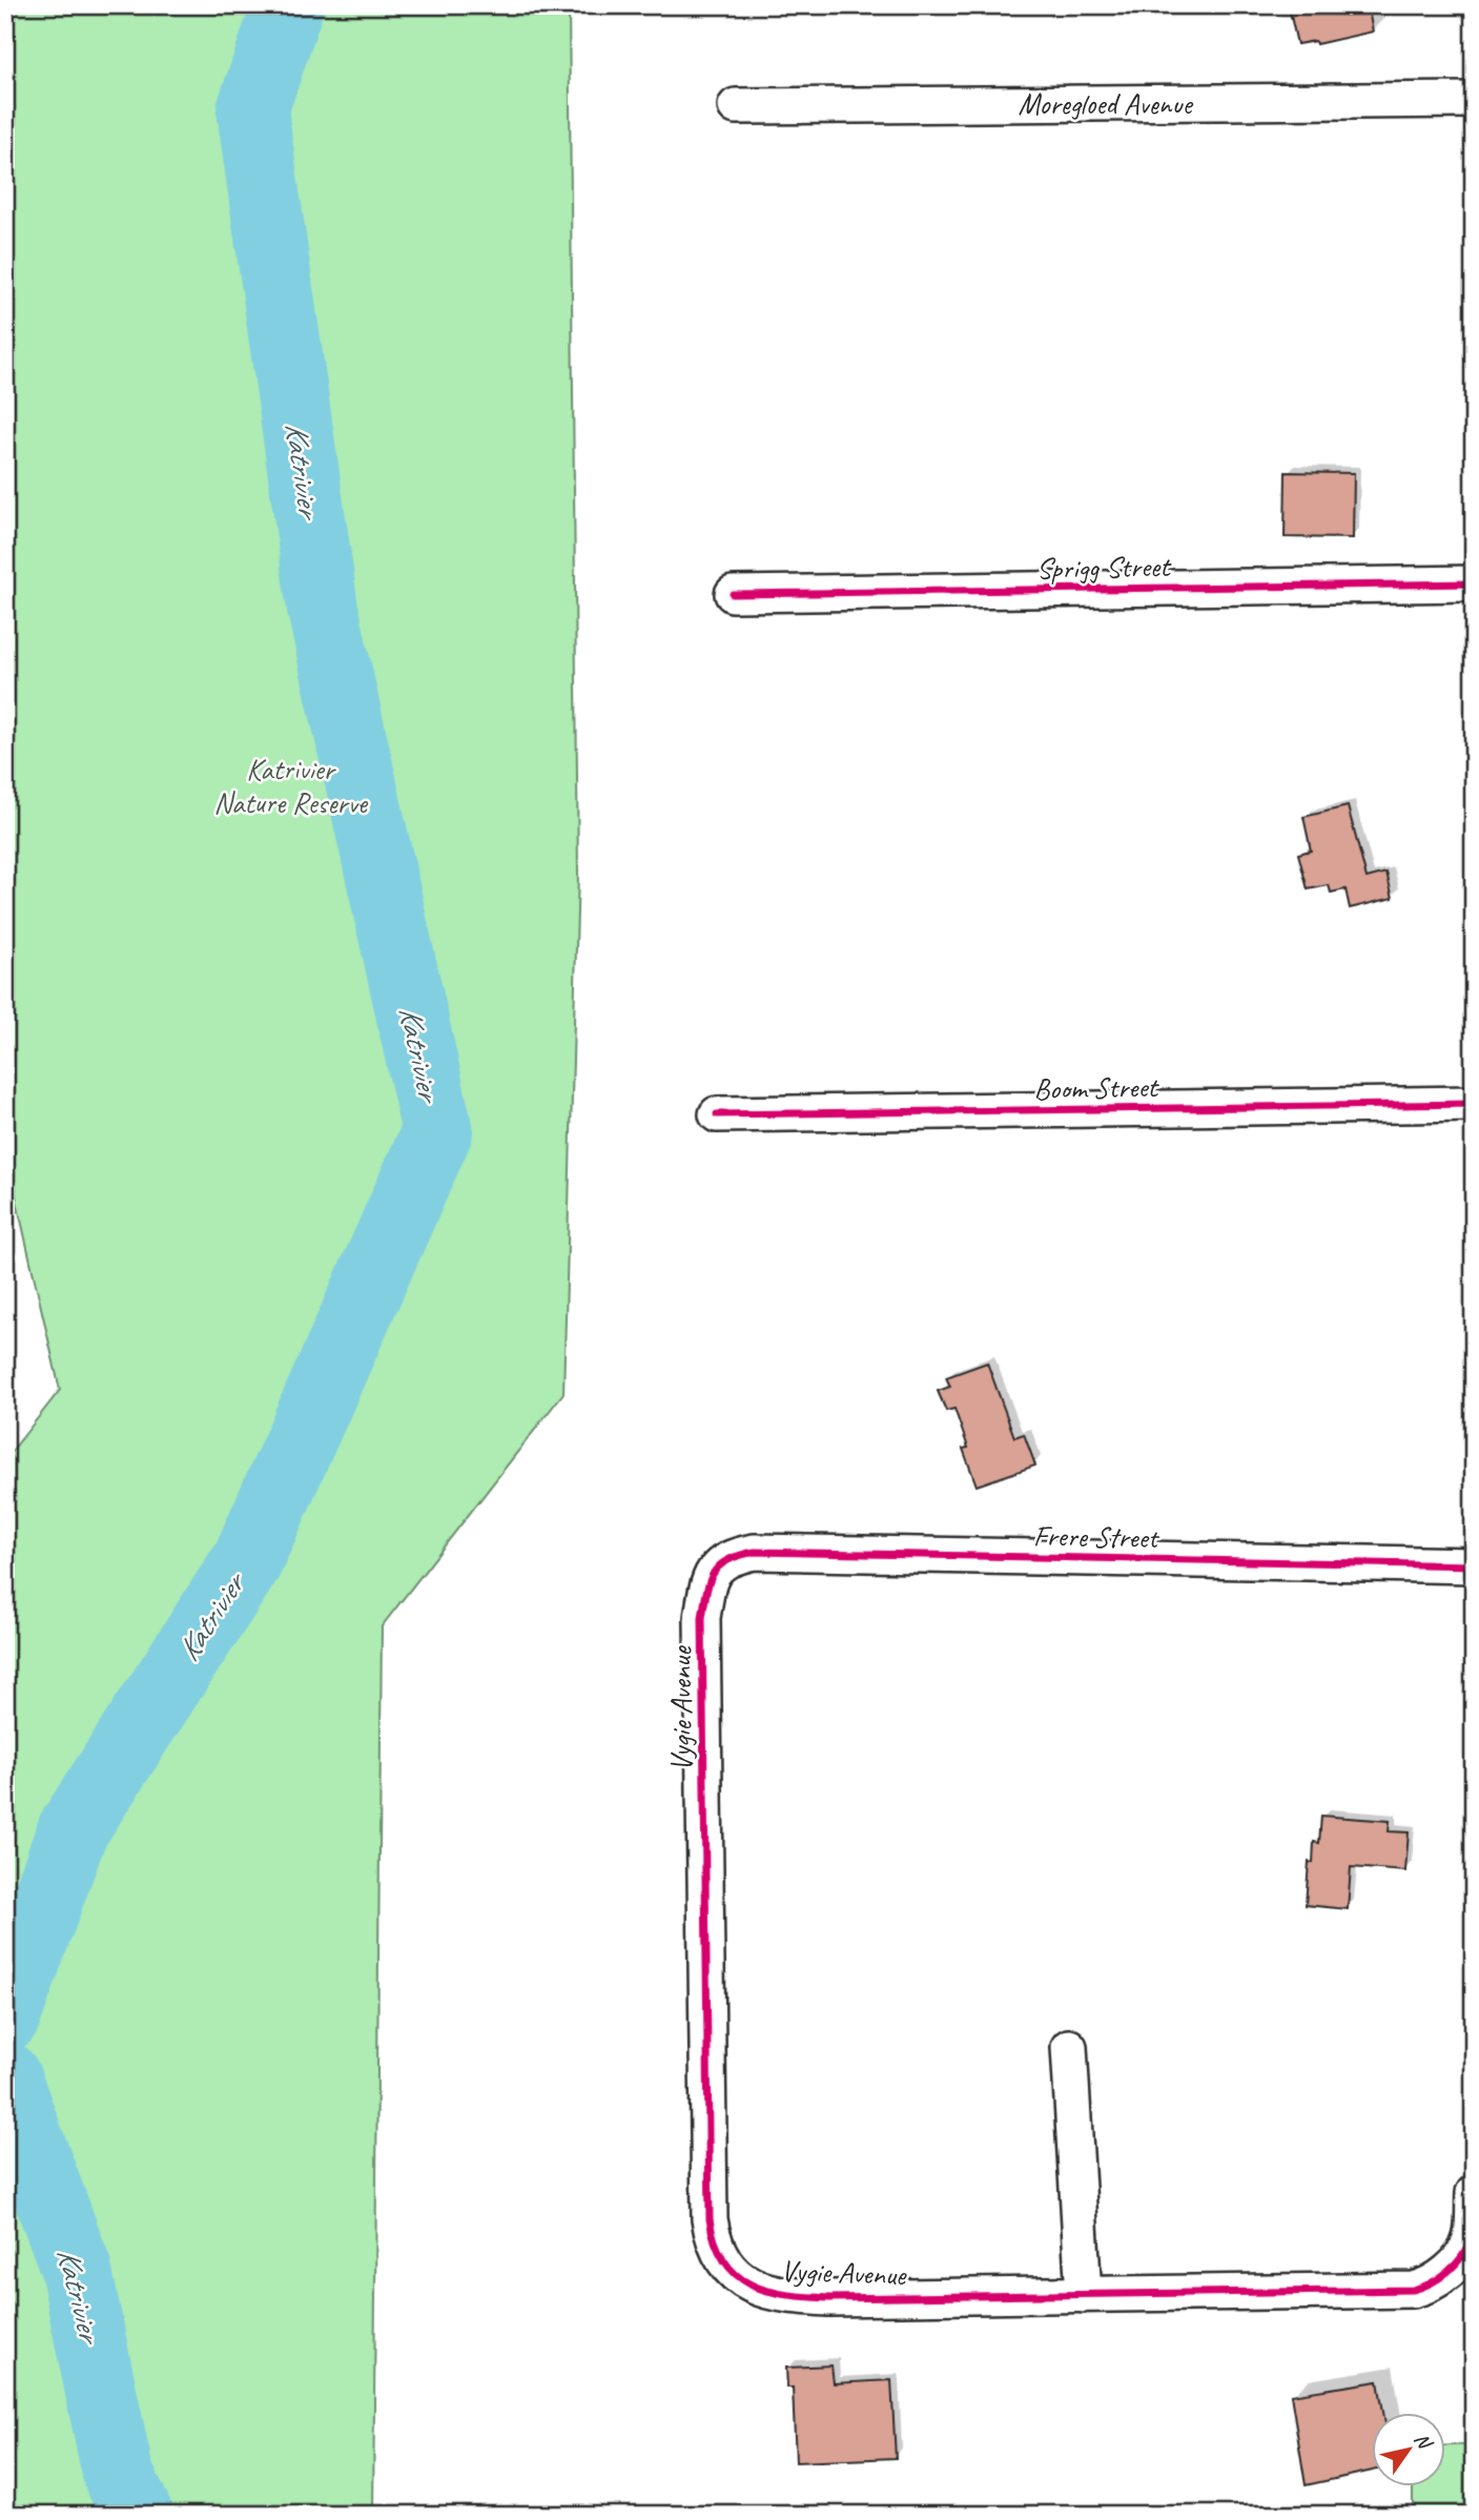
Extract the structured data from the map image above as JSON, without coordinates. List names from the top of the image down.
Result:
{
  "streets": {
    "street": [
      "Moregloed Avenue",
      "Sprigg Street",
      "Boom Street",
      "Frere Street",
      "Vygie Avenue"
    ]
  },
  "crossings": [
    ["Frere Street", "Vygie Avenue"]
  ],
  "water": ["Katrivier"],
  "parks": ["Katrivier Nature Reserve"],
  "north": "top right"
}
